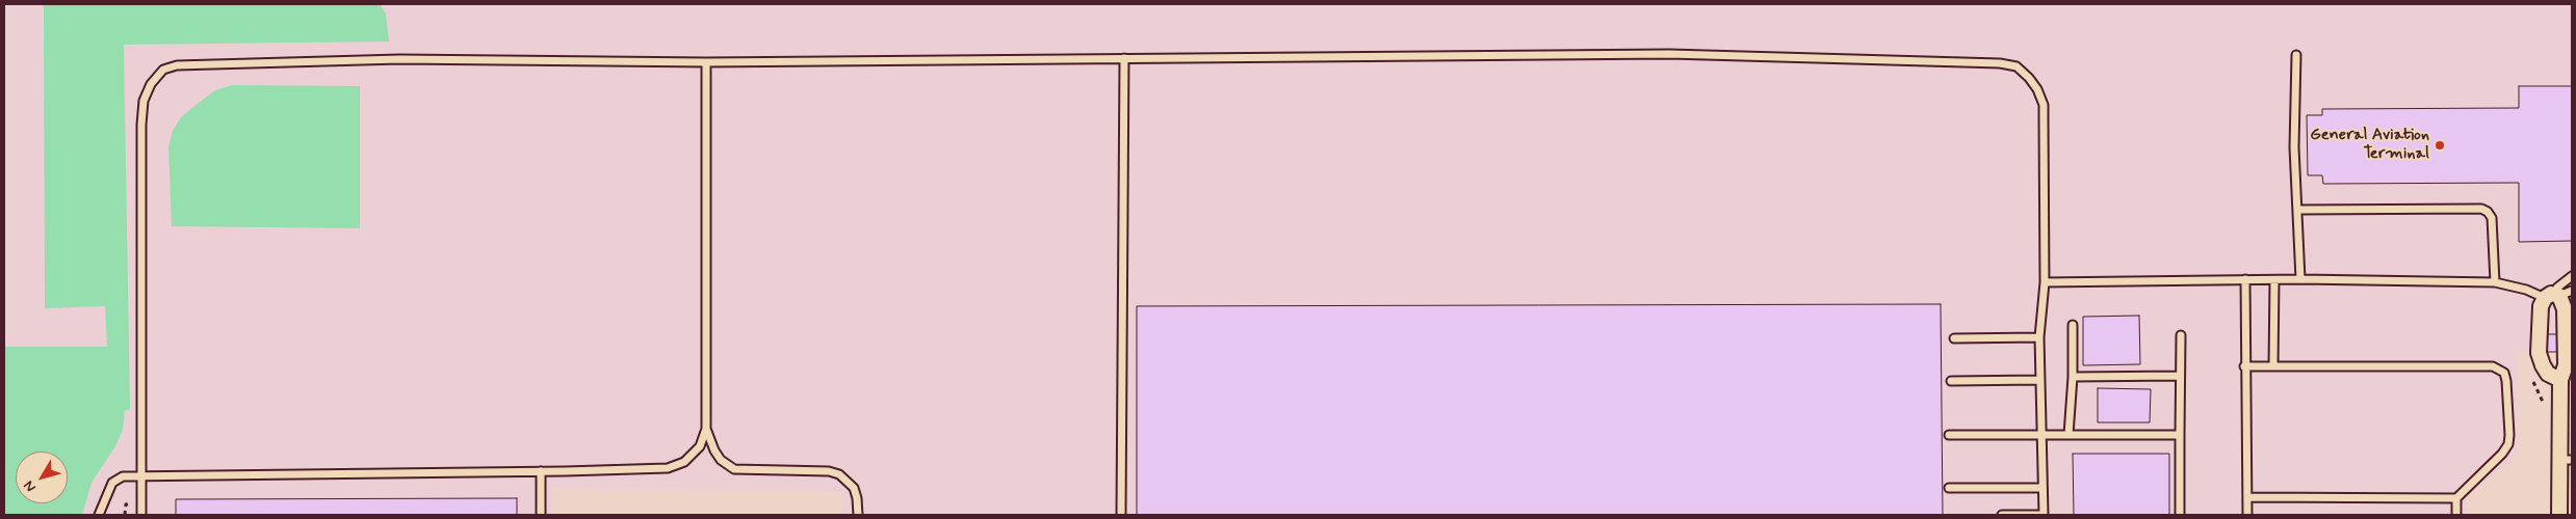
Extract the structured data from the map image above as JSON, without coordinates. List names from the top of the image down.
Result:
{
  "places": ["General Aviation Terminal"],
  "north": "bottom left"
}
